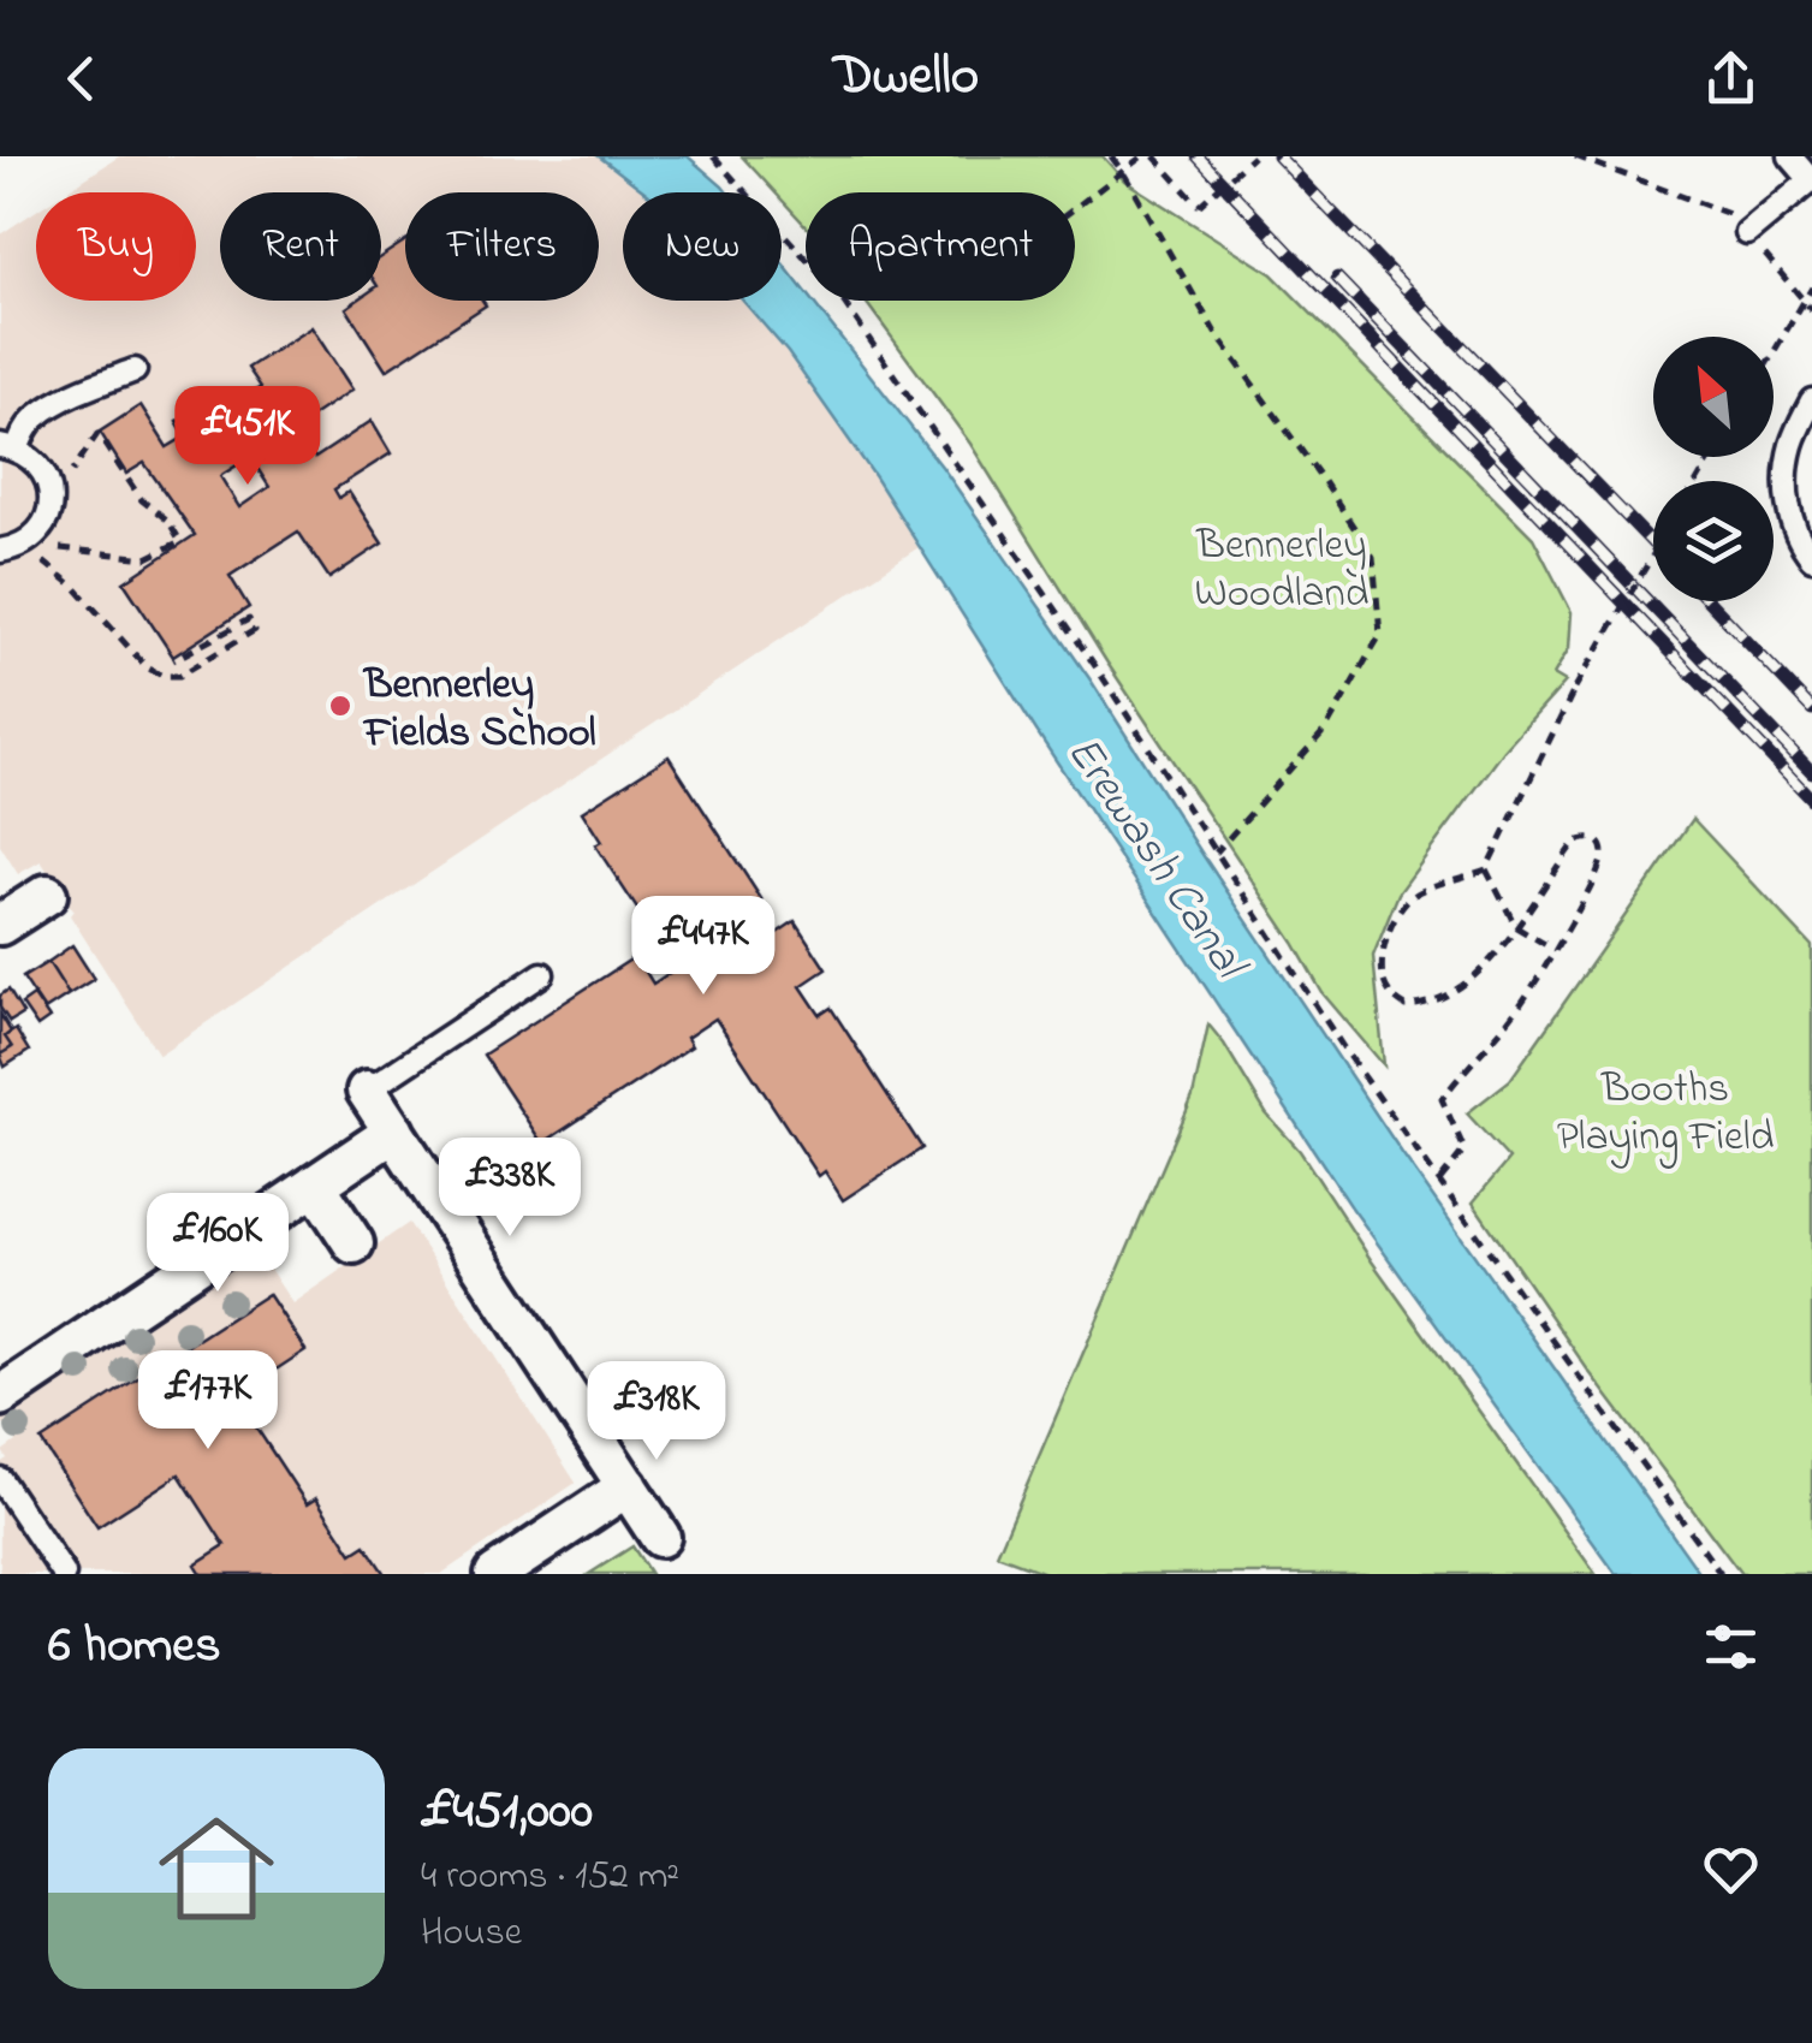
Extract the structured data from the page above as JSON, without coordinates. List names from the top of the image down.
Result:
{
  "water": ["Erewash Canal"],
  "parks": ["Bennerley Woodland", "Booths Playing Field"],
  "places": ["Bennerley Fields School"],
  "north": "top left",
  "page": {
    "header": "Dwello",
    "chip": [
      "Buy",
      "Rent",
      "Filters",
      "New",
      "Apartment"
    ],
    "price": [
      "£451K",
      "£447K",
      "£338K",
      "£160K",
      "£177K",
      "£318K"
    ],
    "heading": "6 homes",
    "list": [
      {
        "name": "£451,000",
        "note": "4 rooms · 152 m² · House"
      }
    ]
  }
}
